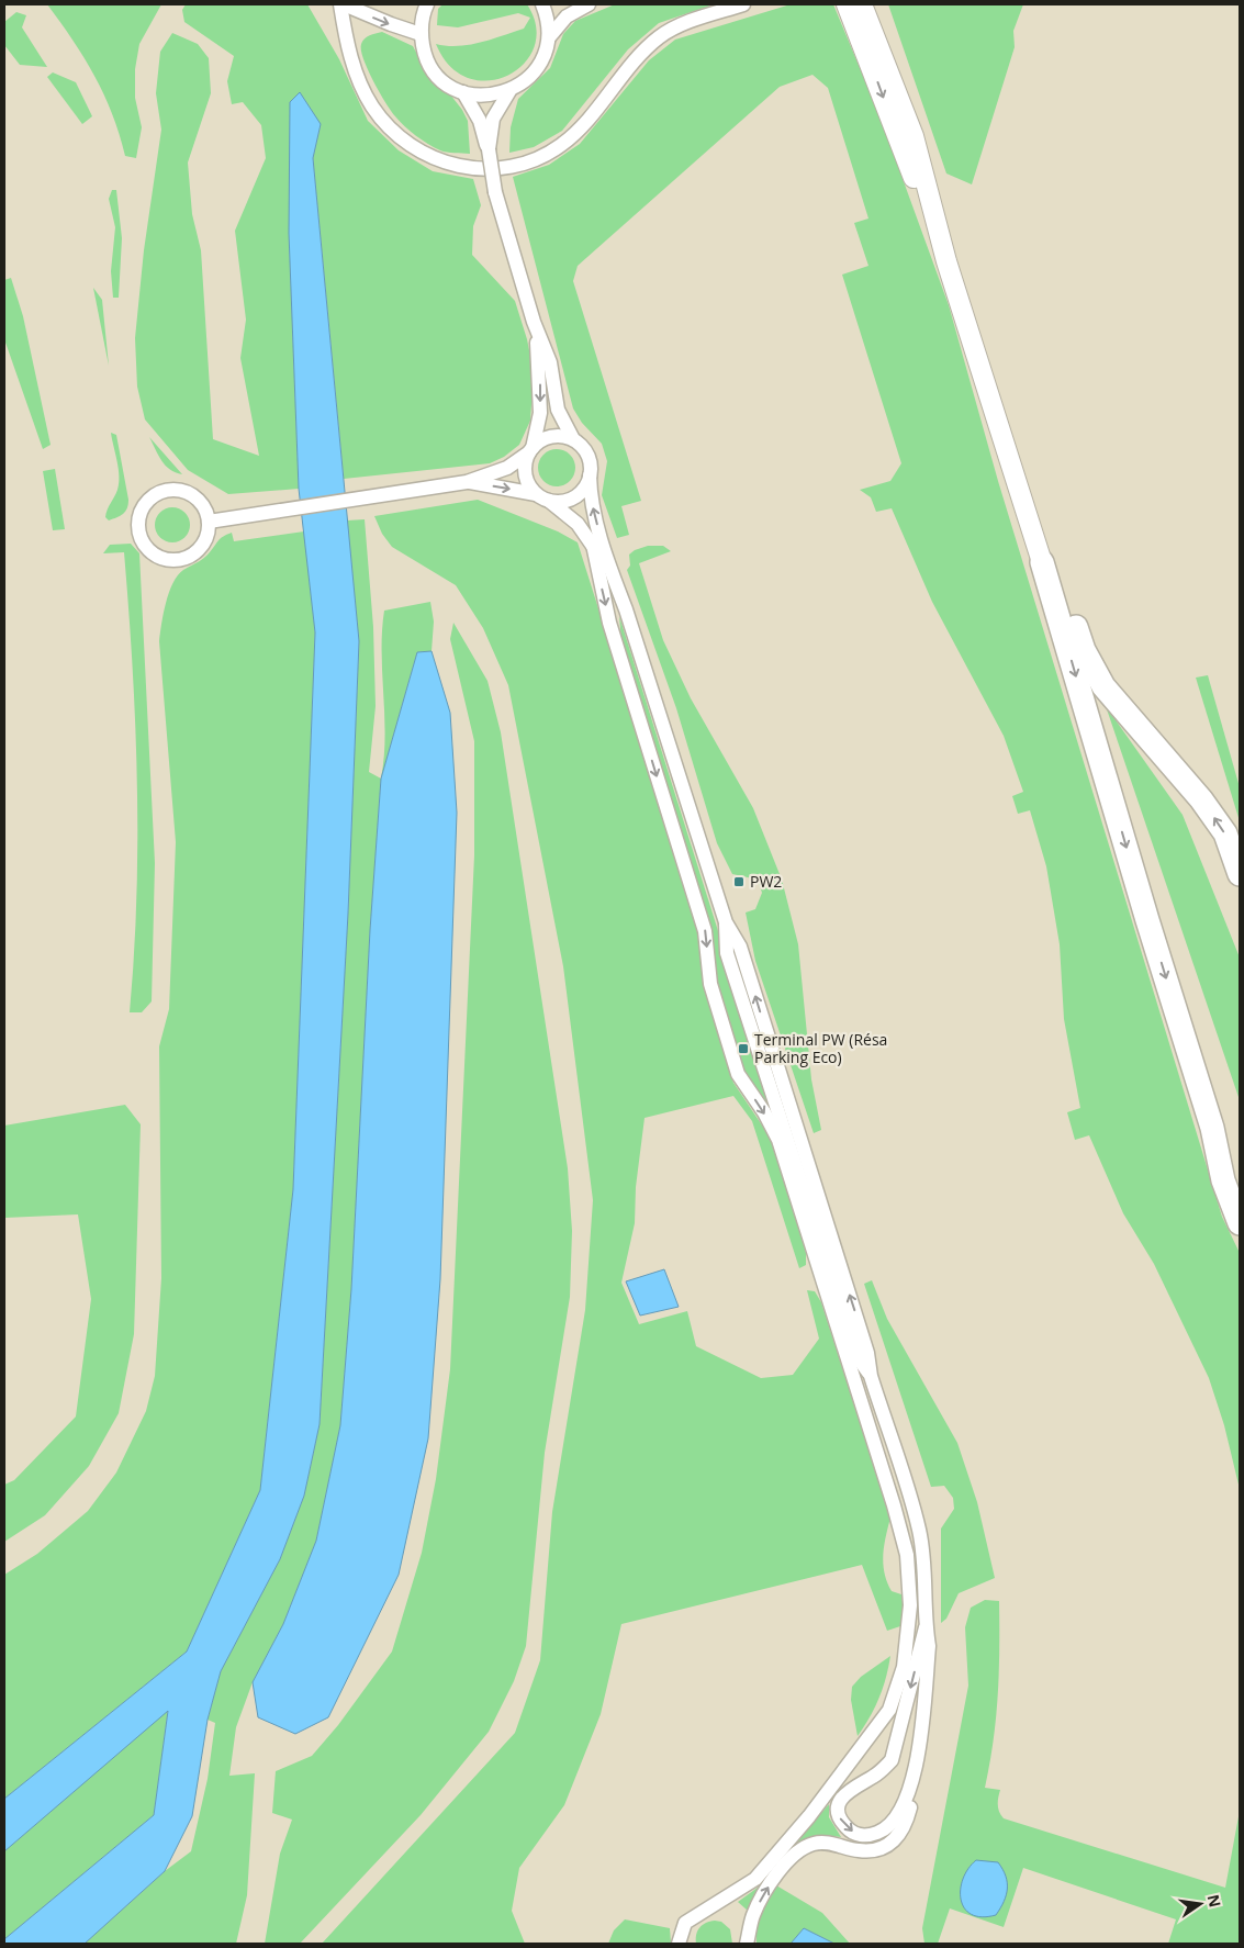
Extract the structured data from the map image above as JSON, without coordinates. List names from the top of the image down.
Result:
{
  "places": {
    "transit": ["PW2", "Terminal PW (Résa Parking Eco)"]
  },
  "north": "right"
}
